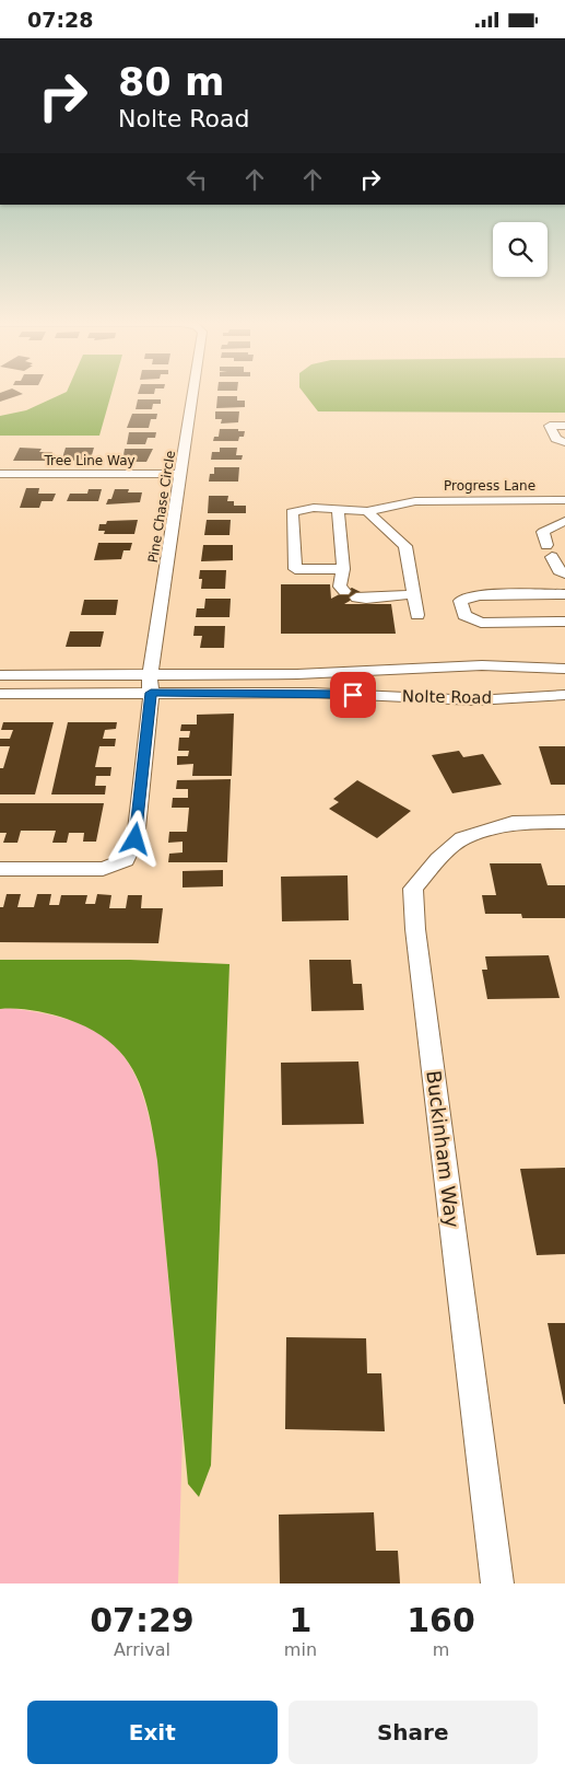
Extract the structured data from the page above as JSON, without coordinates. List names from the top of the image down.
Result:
{
  "streets": {
    "street": [
      "Tree Line Way",
      "Progress Lane",
      "Pine Chase Circle",
      "Nolte Road",
      "Buckinham Way"
    ]
  },
  "crossings": [
    ["Tree Line Way", "Pine Chase Circle"],
    ["Pine Chase Circle", "Nolte Road"]
  ],
  "page": {
    "status": "07:28",
    "turn": ["80 m", "Nolte Road"],
    "eta": [
      "07:29",
      "Arrival",
      "1",
      "min",
      "160",
      "m"
    ],
    "buttons": ["Exit", "Share"]
  }
}
